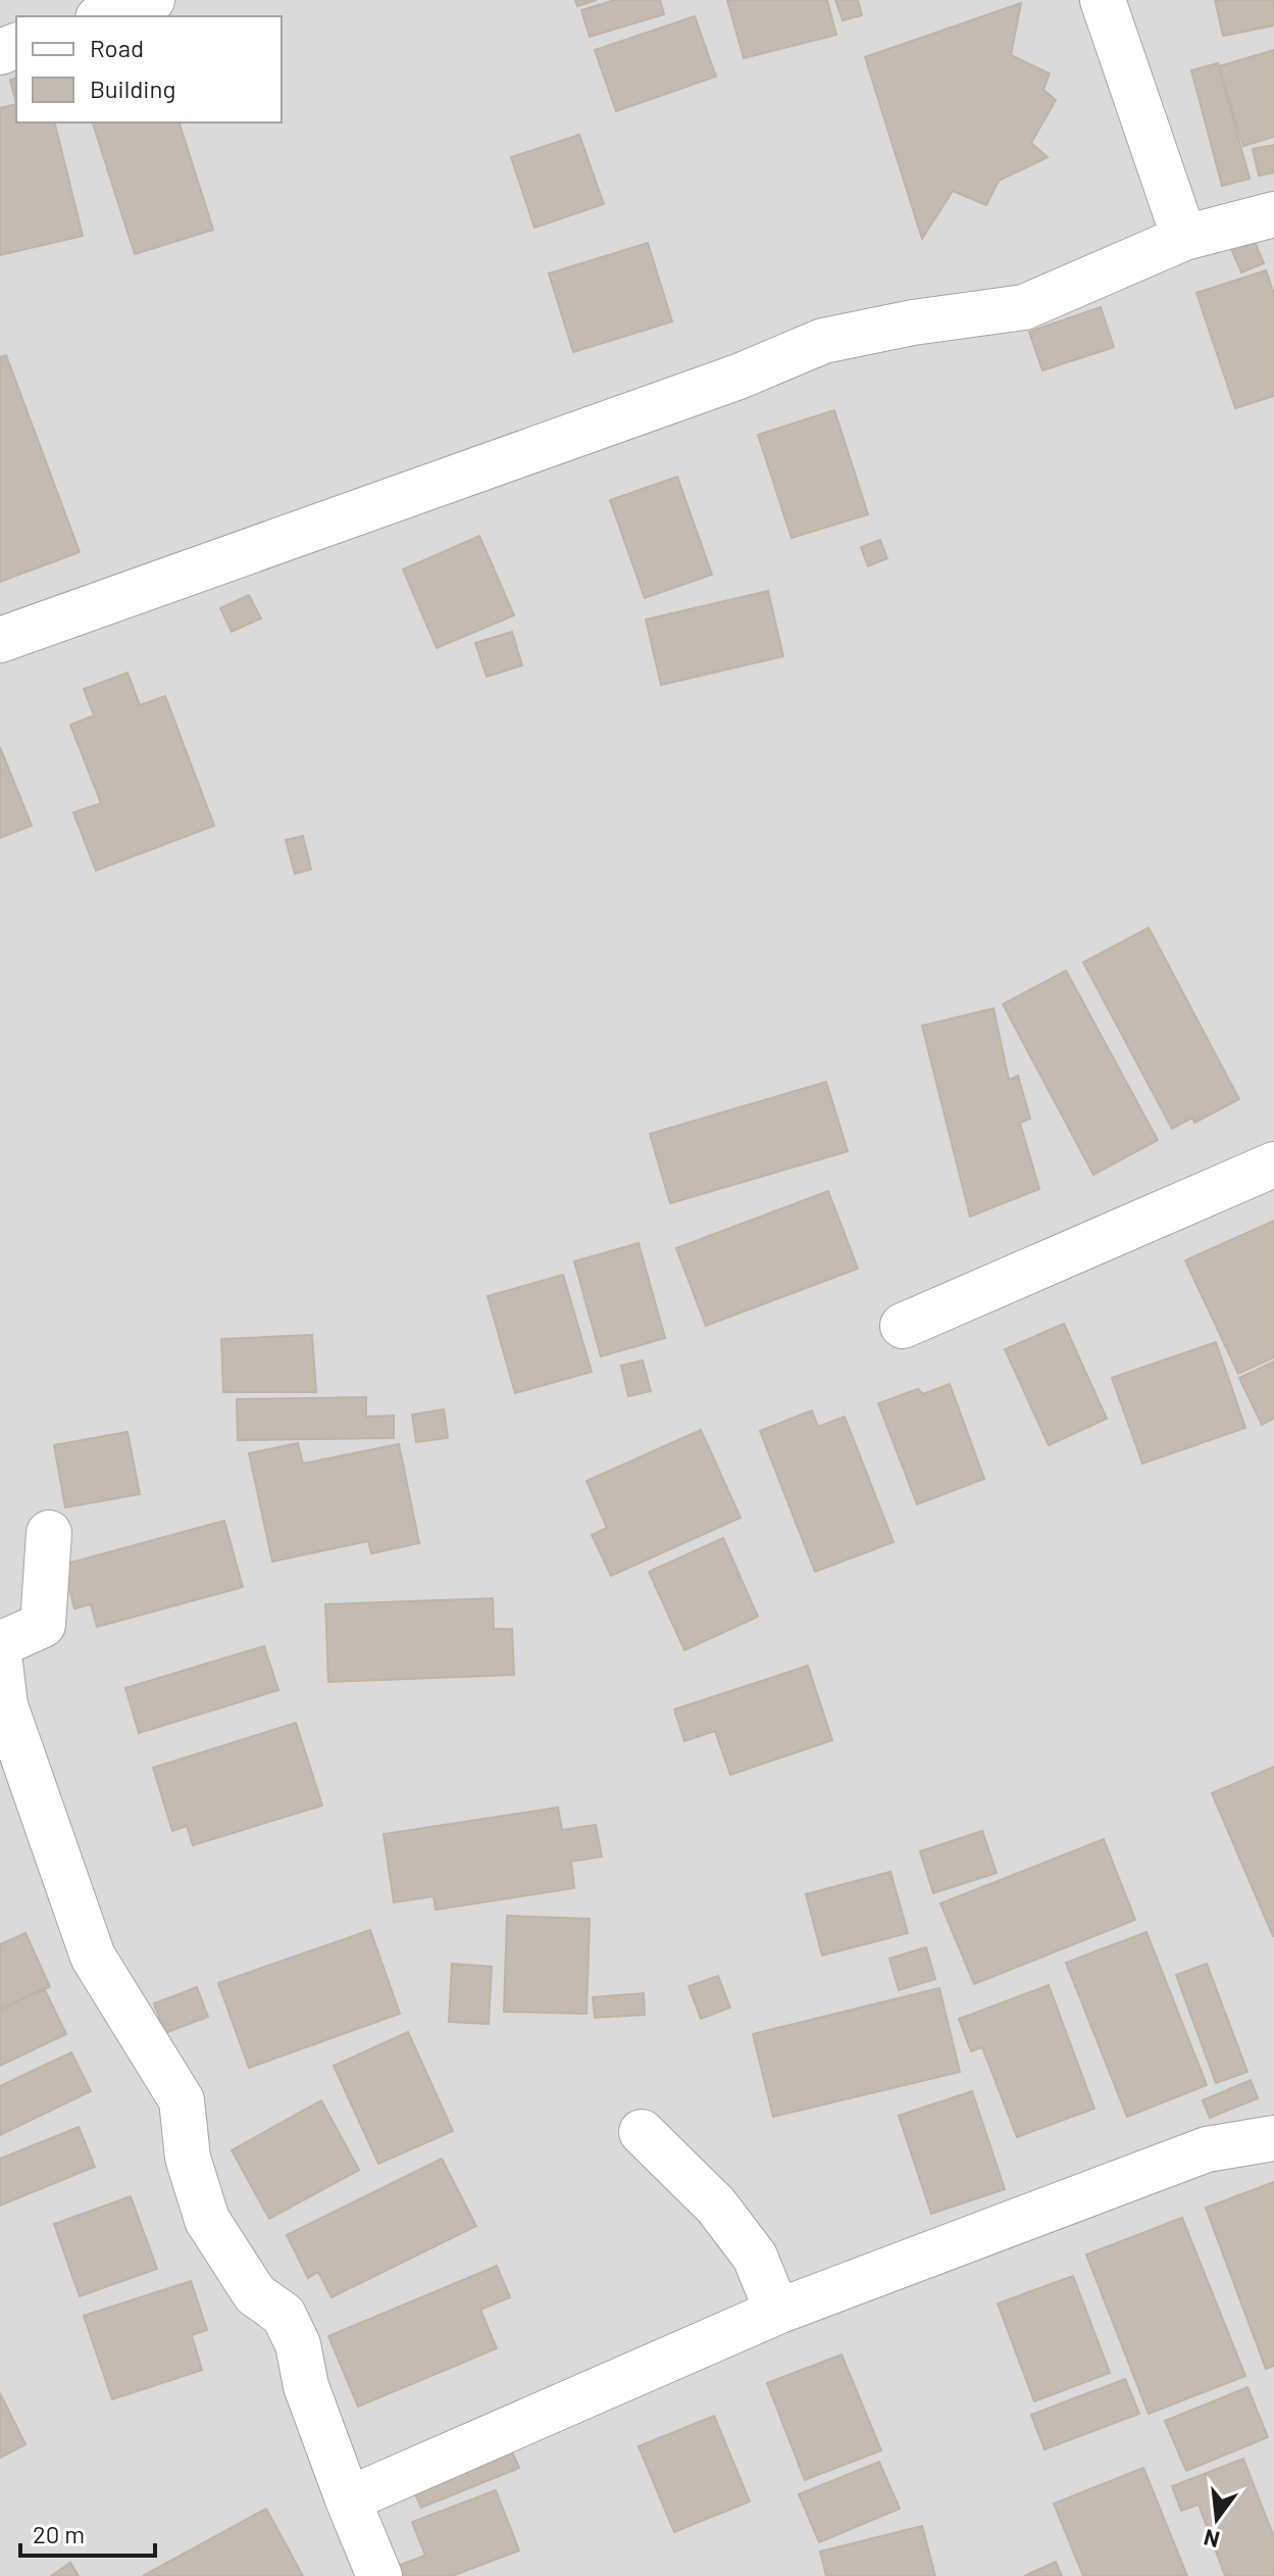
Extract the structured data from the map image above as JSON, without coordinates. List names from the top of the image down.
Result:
{
  "legend": ["Road", "Building"],
  "scale_bar": "20 m",
  "north": "bottom"
}
